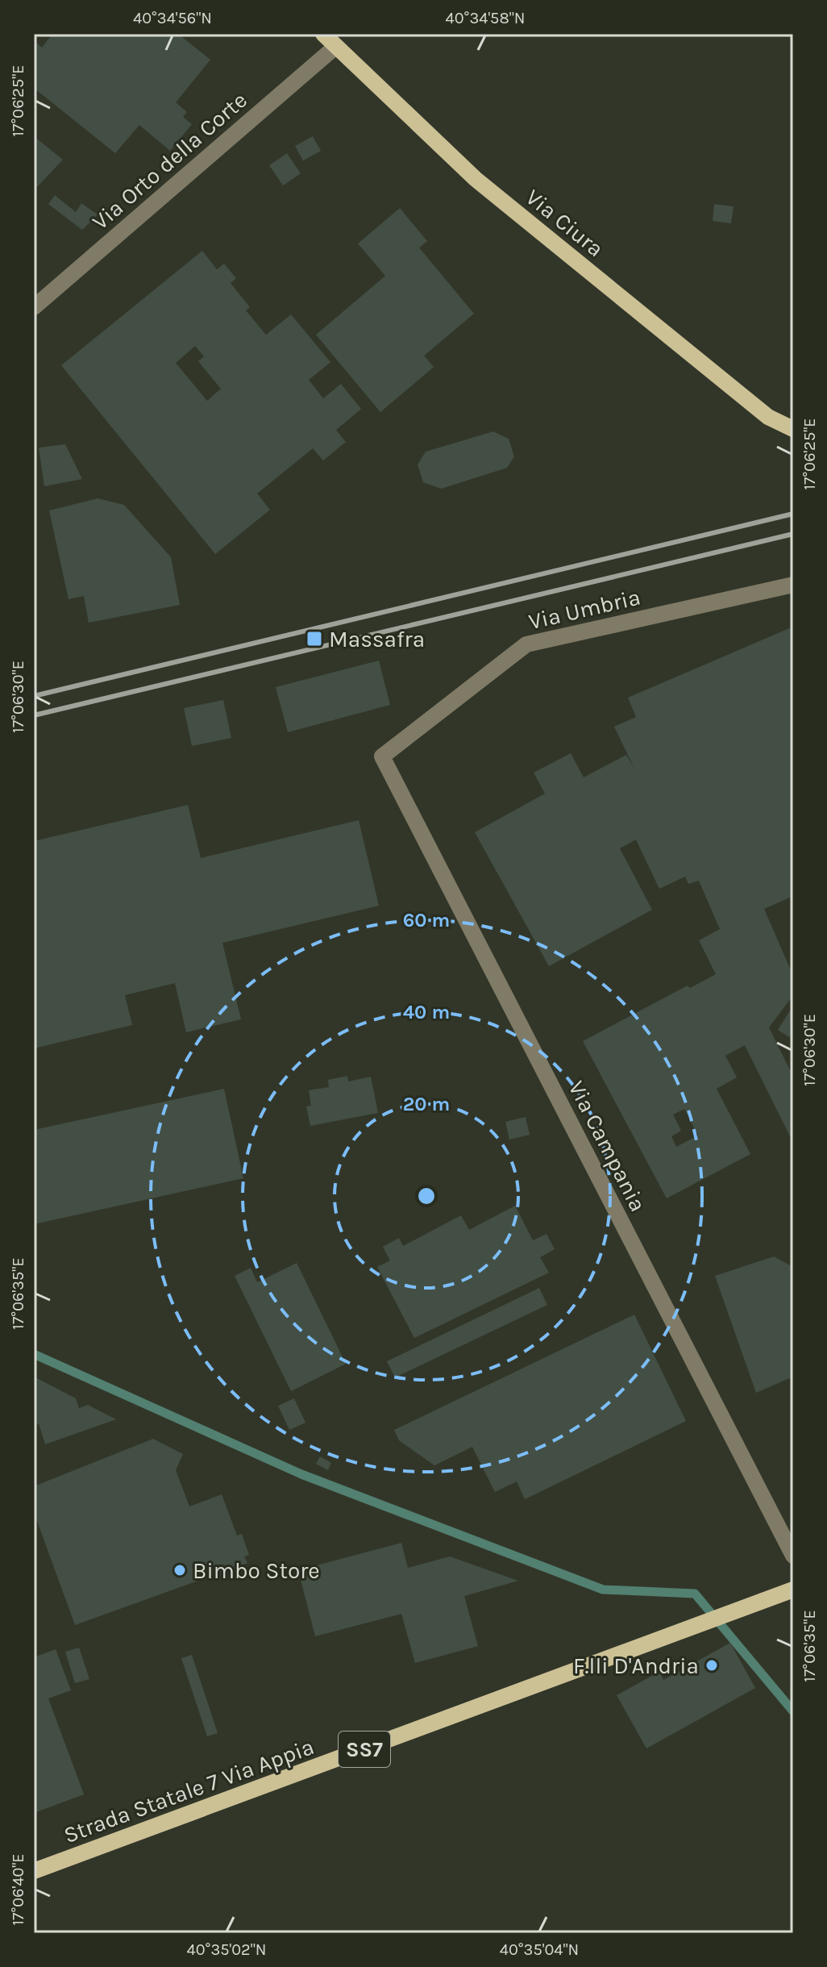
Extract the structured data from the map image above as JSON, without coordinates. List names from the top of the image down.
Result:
{
  "streets": {
    "main road": ["Via Ciura", "SS7", "Strada Statale 7 Via Appia"],
    "street": ["Via Orto della Corte", "Via Umbria", "Via Campania"]
  },
  "crossings": [
    ["Via Orto della Corte", "Via Ciura"],
    ["Via Umbria", "Via Campania"]
  ],
  "places": {
    "transit": ["Massafra"],
    "other": ["Bimbo Store", "F.lli D'Andria"]
  },
  "coordinates": [
    "40°34'56\"N",
    "40°34'58\"N",
    "17°06'25\"E",
    "17°06'30\"E",
    "17°06'35\"E",
    "17°06'40\"E",
    "40°35'02\"N",
    "40°35'04\"N"
  ],
  "rings": ["60 m", "40 m", "20 m"]
}
